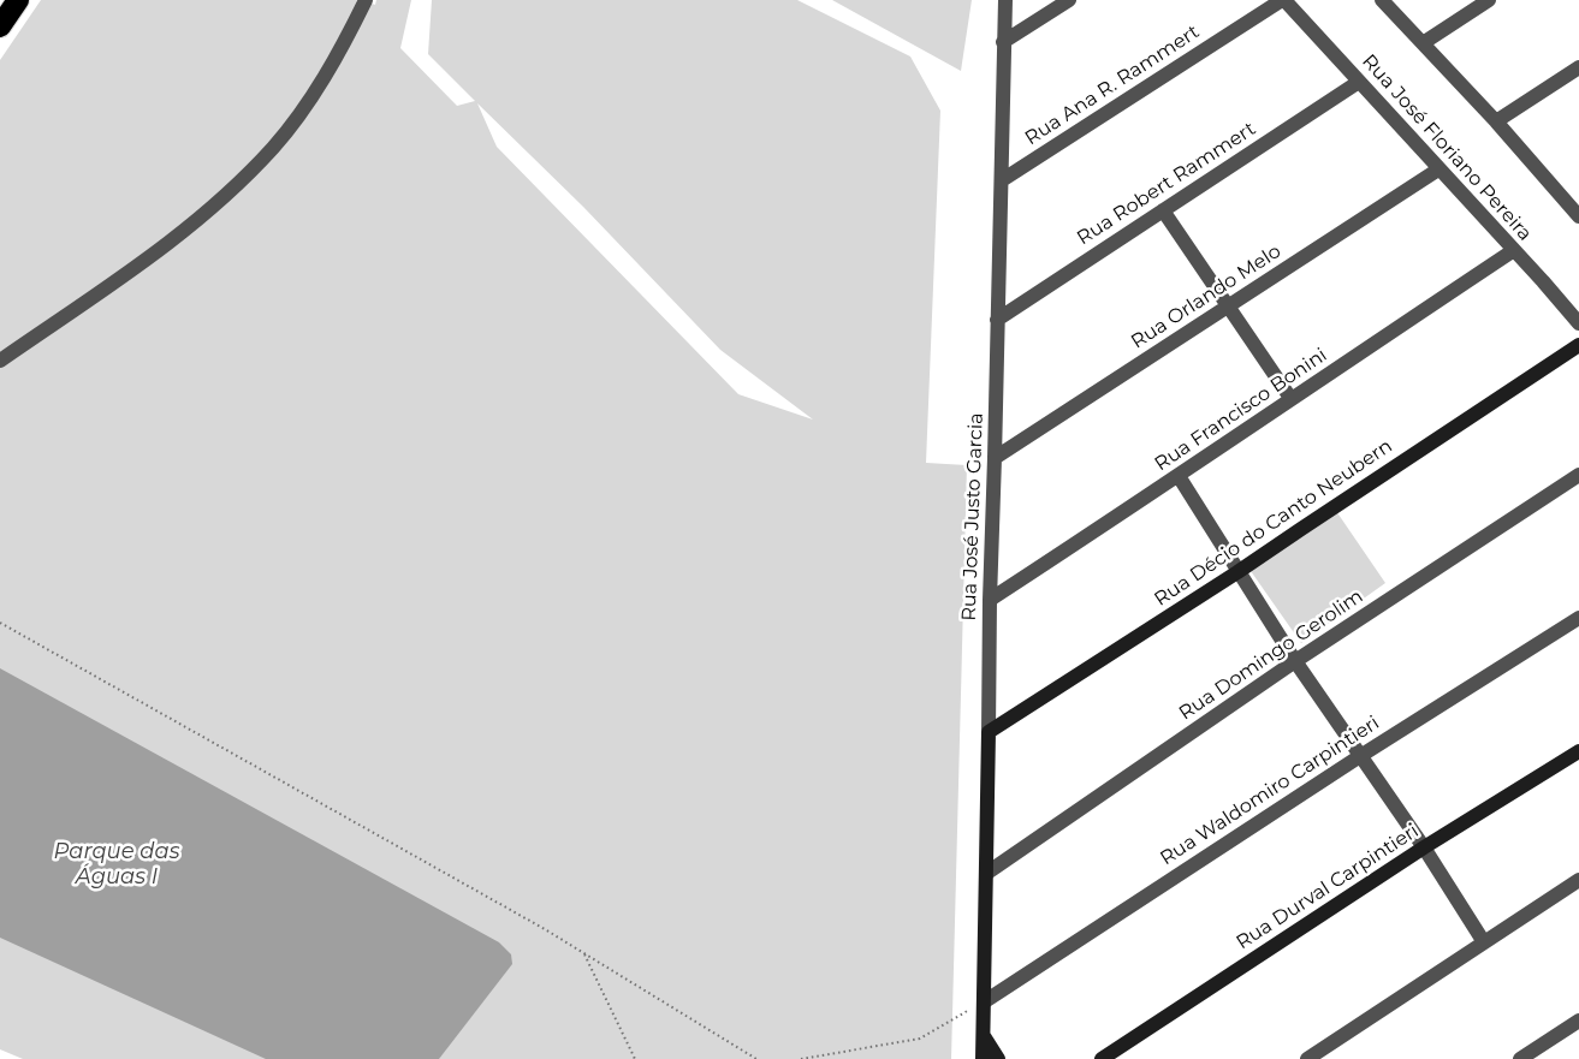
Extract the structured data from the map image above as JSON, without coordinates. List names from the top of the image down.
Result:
{
  "streets": {
    "street": [
      "Rua Ana R. Rammert",
      "Rua José Floriano Pereira",
      "Rua Robert Rammert",
      "Rua Orlando Melo",
      "Rua Francisco Bonini",
      "Rua José Justo Garcia",
      "Rua Décio do Canto Neubern",
      "Rua Domingo Gerolim",
      "Rua Waldomiro Carpintieri",
      "Rua Durval Carpintieri"
    ]
  },
  "crossings": [
    ["Rua Ana R. Rammert", "Rua José Floriano Pereira"],
    ["Rua Ana R. Rammert", "Rua José Justo Garcia"],
    ["Rua José Floriano Pereira", "Rua Robert Rammert"],
    ["Rua José Floriano Pereira", "Rua Orlando Melo"],
    ["Rua José Floriano Pereira", "Rua Francisco Bonini"],
    ["Rua Robert Rammert", "Rua José Justo Garcia"],
    ["Rua Orlando Melo", "Rua José Justo Garcia"],
    ["Rua Francisco Bonini", "Rua José Justo Garcia"],
    ["Rua José Justo Garcia", "Rua Décio do Canto Neubern"],
    ["Rua José Justo Garcia", "Rua Domingo Gerolim"],
    ["Rua José Justo Garcia", "Rua Waldomiro Carpintieri"]
  ],
  "water": ["Parque das Águas I"]
}
